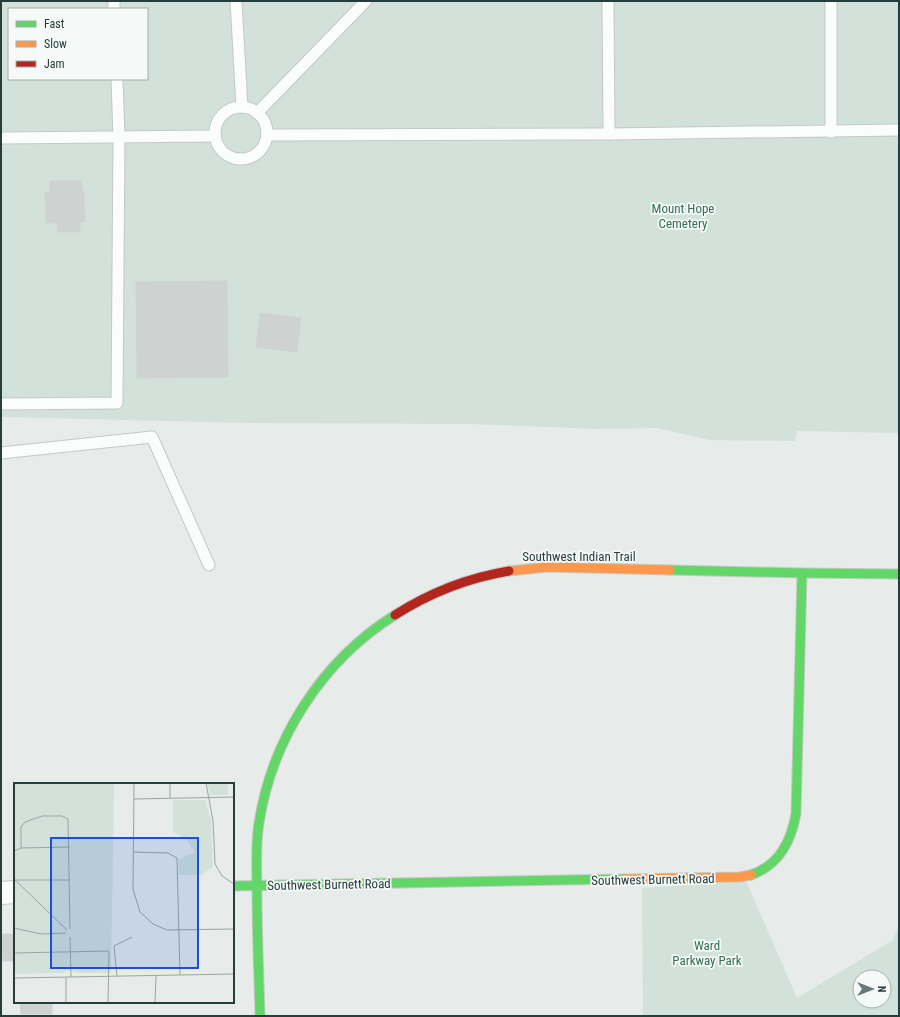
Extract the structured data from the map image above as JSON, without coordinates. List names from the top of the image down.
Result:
{
  "streets": {
    "street": ["Southwest Indian Trail", "Southwest Burnett Road"]
  },
  "crossings": [
    ["Southwest Indian Trail", "Southwest Burnett Road"]
  ],
  "parks": ["Mount Hope Cemetery", "Ward Parkway Park"],
  "legend": ["Fast", "Slow", "Jam"],
  "north": "right"
}
